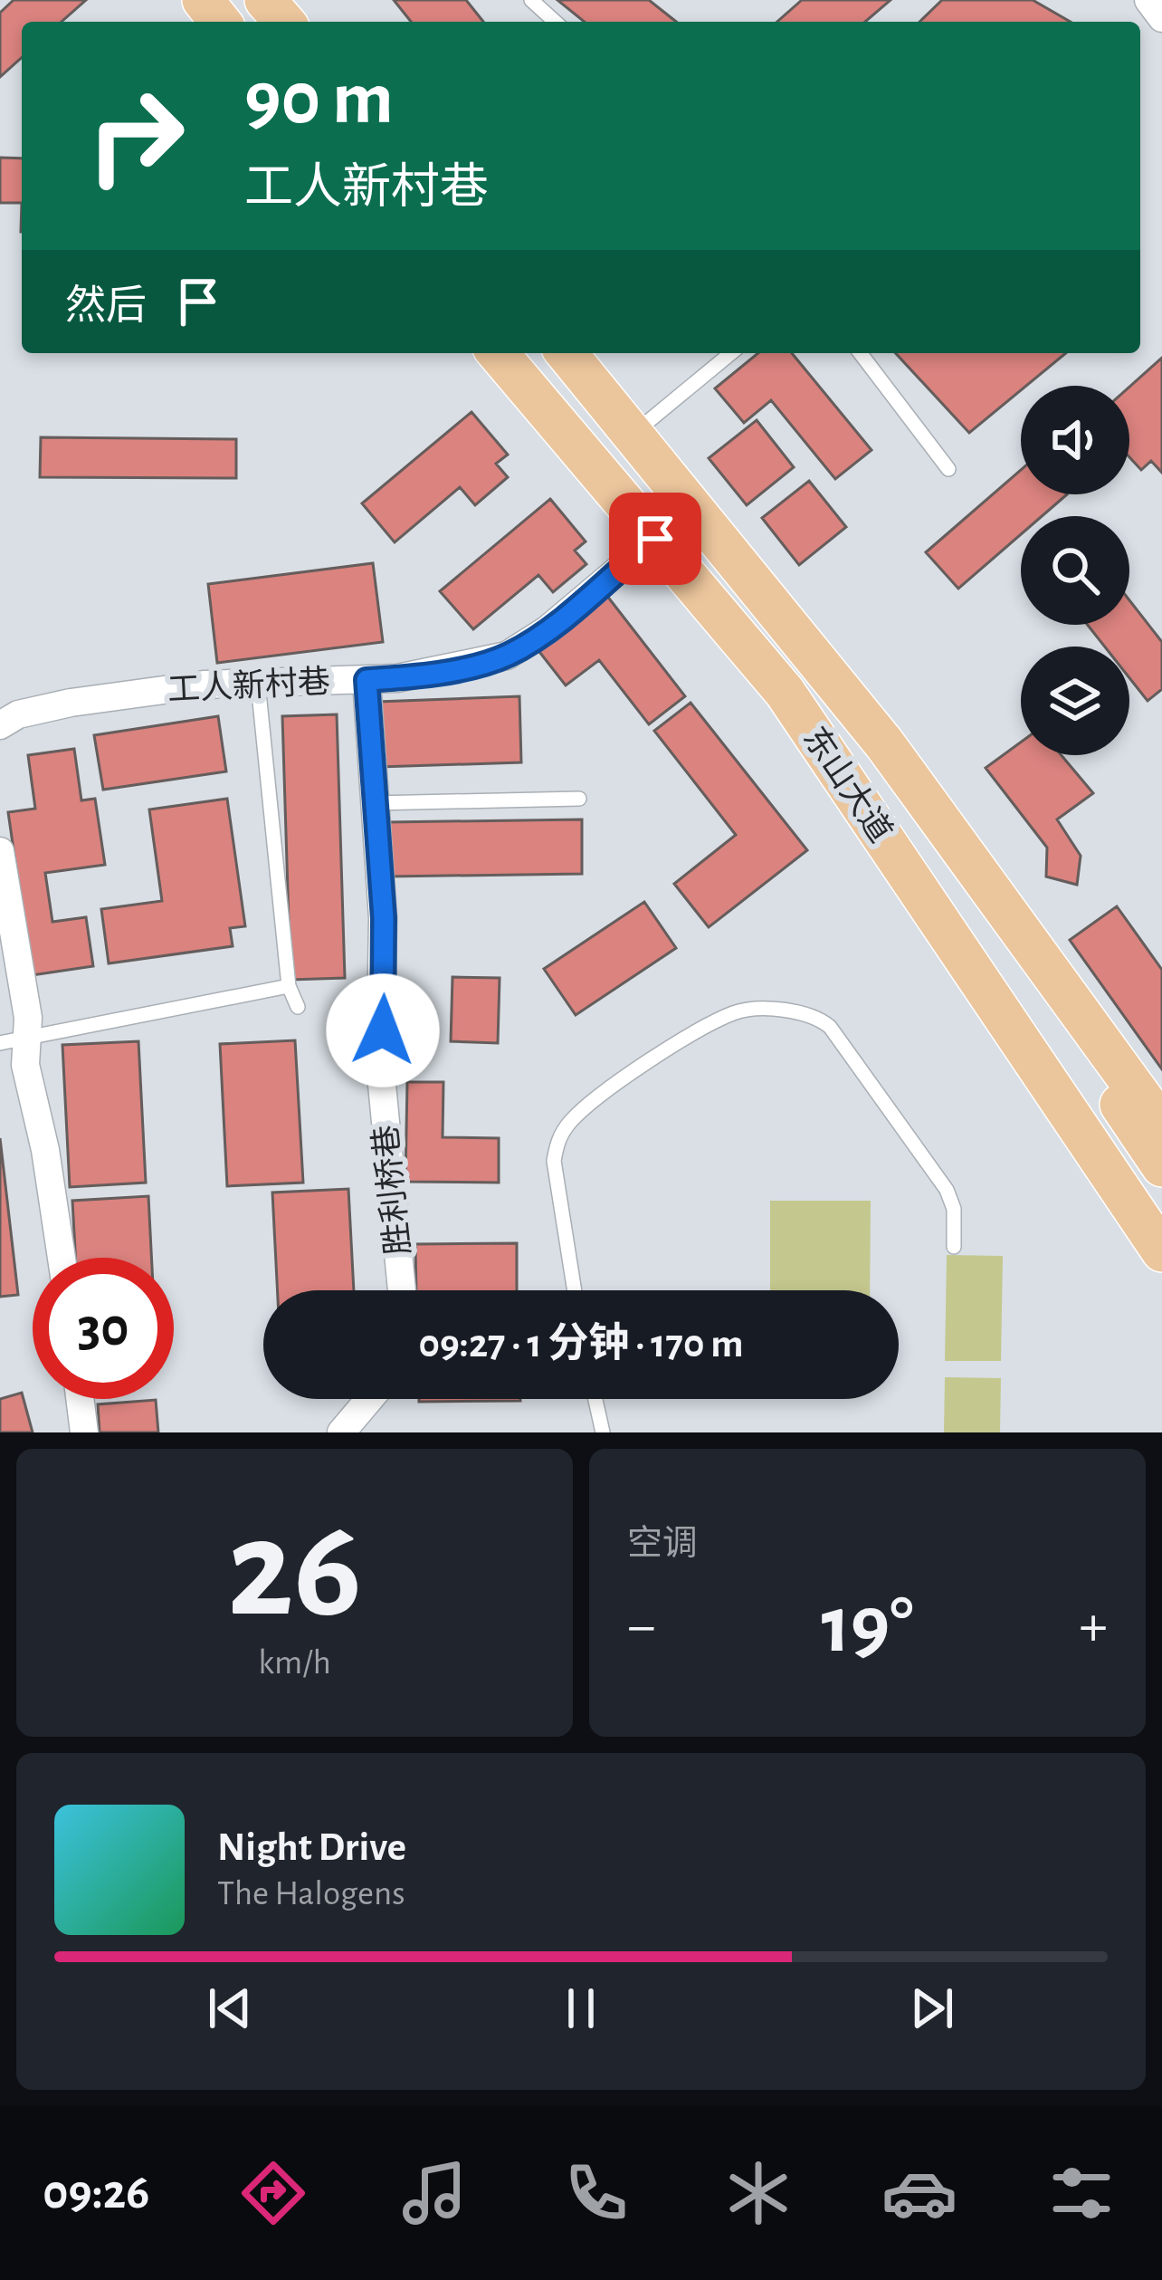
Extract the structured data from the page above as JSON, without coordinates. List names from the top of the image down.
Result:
{
  "streets": {
    "main road": ["东山大道"],
    "street": ["工人新村巷", "胜利桥巷"]
  },
  "crossings": [
    ["工人新村巷", "东山大道"],
    ["工人新村巷", "胜利桥巷"]
  ],
  "page": {
    "turn": ["90 m", "工人新村巷"],
    "then": "然后",
    "limit": "30",
    "trip": "09:27 · 1 分钟 · 170 m",
    "tile": [
      ["26", "km/h"],
      "空调"
    ],
    "heat": ["−", "19°", "+"],
    "song": ["Night Drive", "The Halogens"],
    "tabs": "09:26"
  }
}
